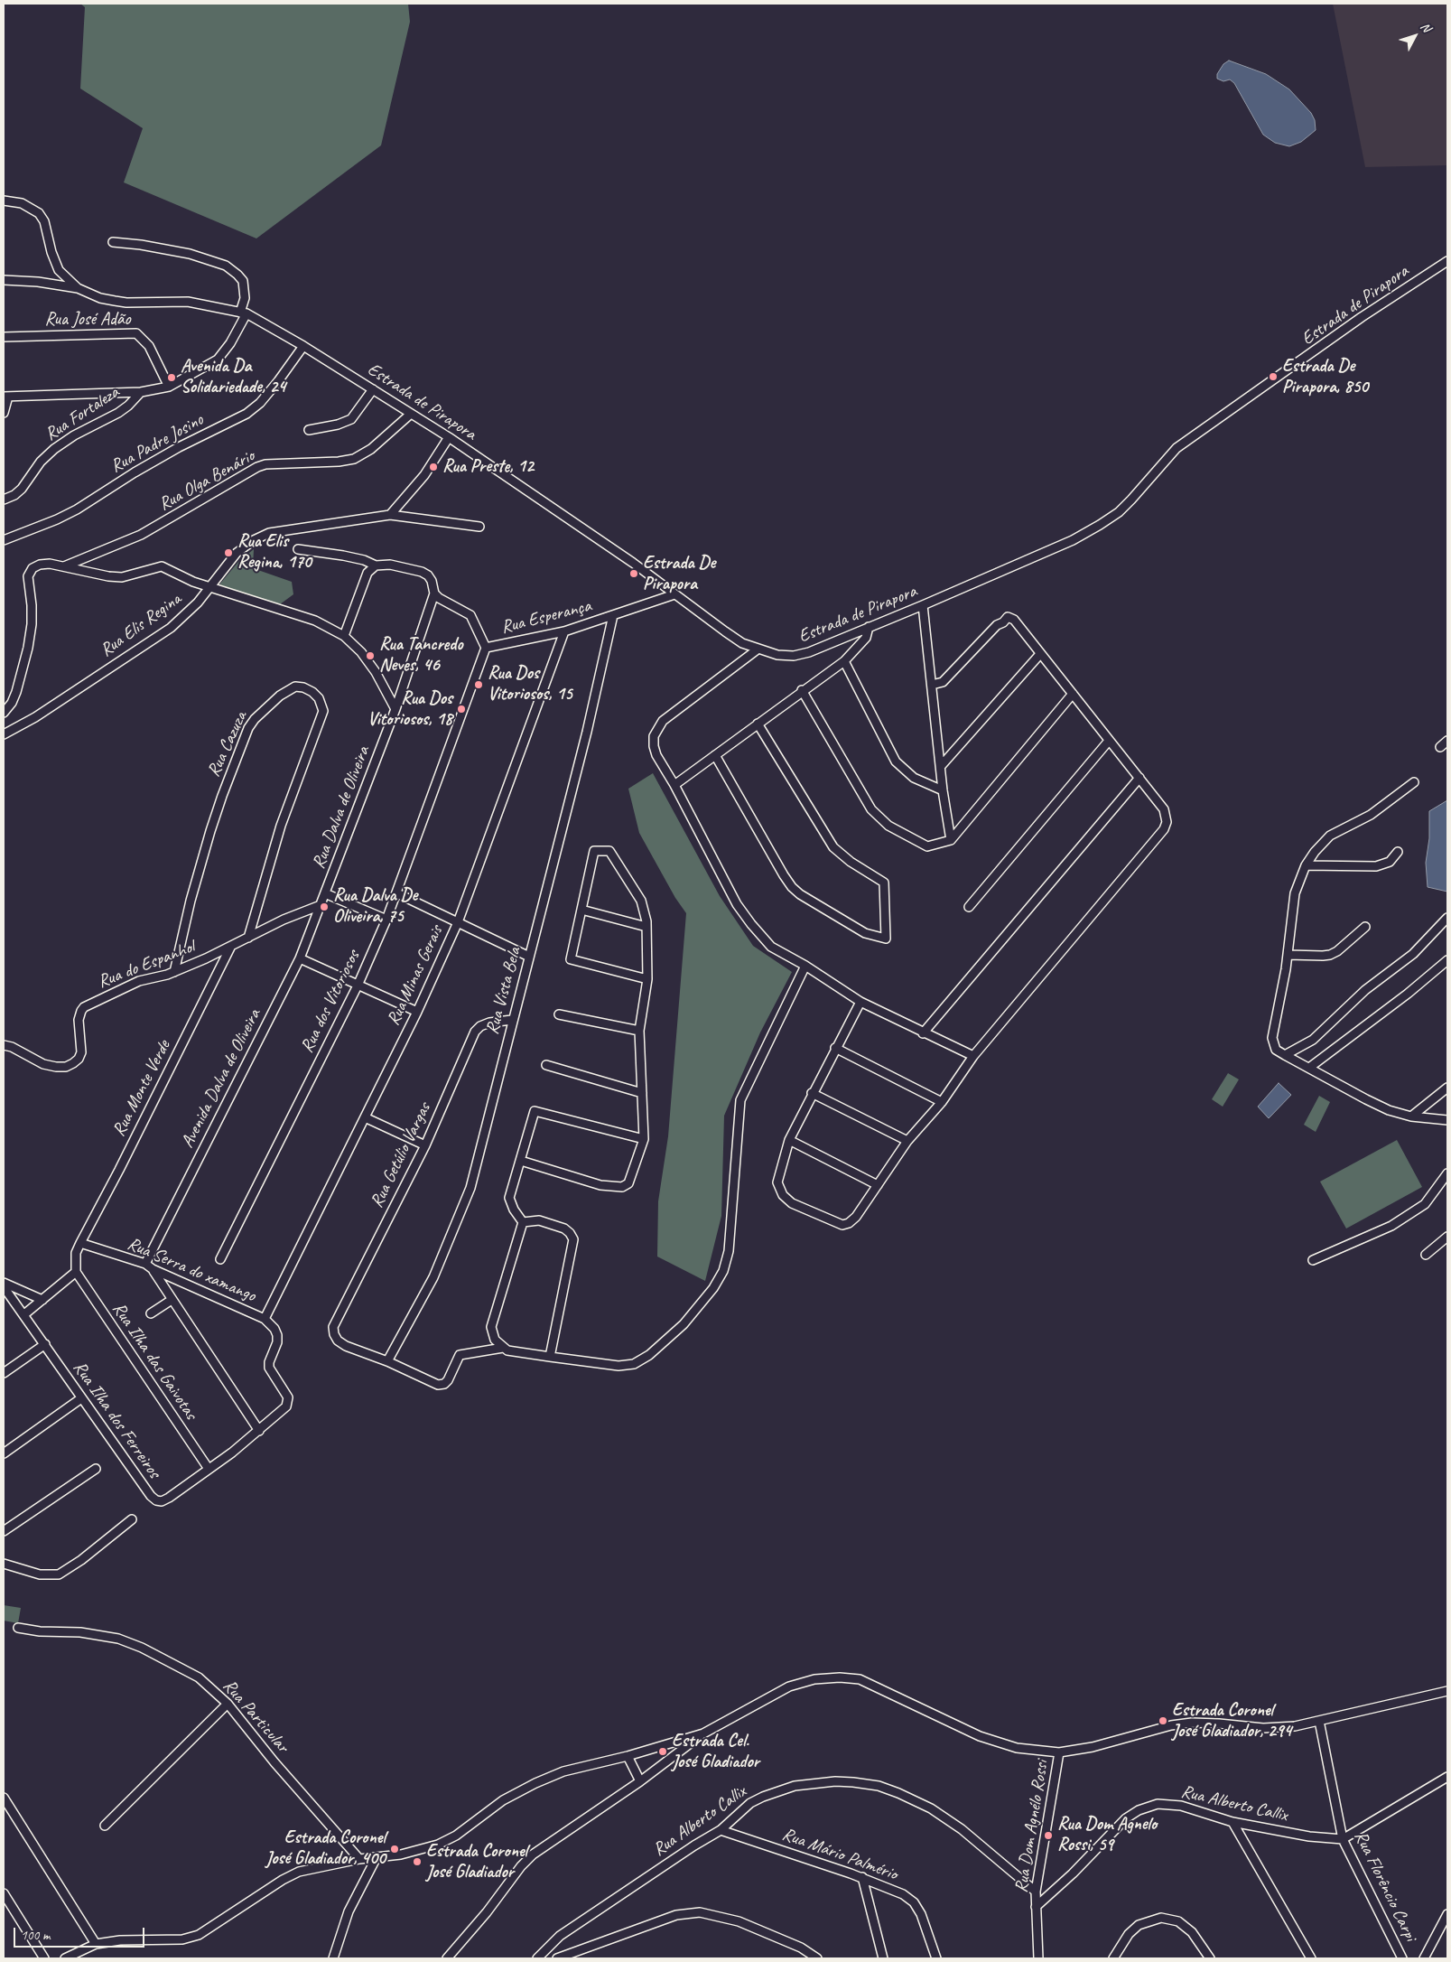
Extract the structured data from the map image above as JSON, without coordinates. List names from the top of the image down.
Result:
{
  "streets": {
    "street": [
      "Estrada de Pirapora",
      "Rua José Adão",
      "Rua Fortaleza",
      "Rua Padre Josino",
      "Rua Olga Benário",
      "Rua Esperança",
      "Rua Elis Regina",
      "Rua Cazuza",
      "Rua Dalva de Oliveira",
      "Rua do Espanhol",
      "Rua Minas Gerais",
      "Rua Vista Bela",
      "Rua dos Vitoriosos",
      "Avenida Dalva de Oliveira",
      "Rua Monte Verde",
      "Rua Getúlio Vargas",
      "Rua Serra do xamango",
      "Rua Ilha das Gaivotas",
      "Rua Ilha dos Ferreiros",
      "Rua Particular",
      "Rua Alberto Callix",
      "Rua Dom Agnélo Rossi",
      "Rua Mário Palmério",
      "Rua Florêncio Carpi"
    ]
  },
  "crossings": [
    ["Estrada de Pirapora", "Rua Padre Josino"],
    ["Estrada de Pirapora", "Rua Olga Benário"],
    ["Rua Esperança", "Rua Minas Gerais"],
    ["Rua Esperança", "Rua Vista Bela"],
    ["Rua Esperança", "Rua dos Vitoriosos"],
    ["Rua Cazuza", "Rua do Espanhol"],
    ["Rua Dalva de Oliveira", "Rua do Espanhol"],
    ["Rua Dalva de Oliveira", "Avenida Dalva de Oliveira"],
    ["Rua do Espanhol", "Avenida Dalva de Oliveira"],
    ["Rua do Espanhol", "Rua Monte Verde"],
    ["Rua Minas Gerais", "Rua Serra do xamango"],
    ["Rua Vista Bela", "Rua Getúlio Vargas"],
    ["Avenida Dalva de Oliveira", "Rua Serra do xamango"],
    ["Rua Monte Verde", "Rua Serra do xamango"],
    ["Rua Monte Verde", "Rua Ilha das Gaivotas"],
    ["Rua Ilha das Gaivotas", "Rua Ilha dos Ferreiros"],
    ["Rua Alberto Callix", "Rua Dom Agnélo Rossi"],
    ["Rua Alberto Callix", "Rua Mário Palmério"],
    ["Rua Alberto Callix", "Rua Florêncio Carpi"]
  ],
  "places": [
    "Estrada De Pirapora, 850",
    "Avenida Da Solidariedade, 24",
    "Rua Preste, 12",
    "Rua Elis Regina, 170",
    "Estrada De Pirapora",
    "Rua Tancredo Neves, 46",
    "Rua Dos Vitoriosos, 15",
    "Rua Dos Vitoriosos, 18",
    "Rua Dalva De Oliveira, 75",
    "Estrada Coronel José Gladiador, 294",
    "Estrada Cel. José Gladiador",
    "Rua Dom Agnelo Rossi, 59",
    "Estrada Coronel José Gladiador, 400",
    "Estrada Coronel José Gladiador"
  ],
  "scale_bar": "100 m",
  "north": "top right"
}
